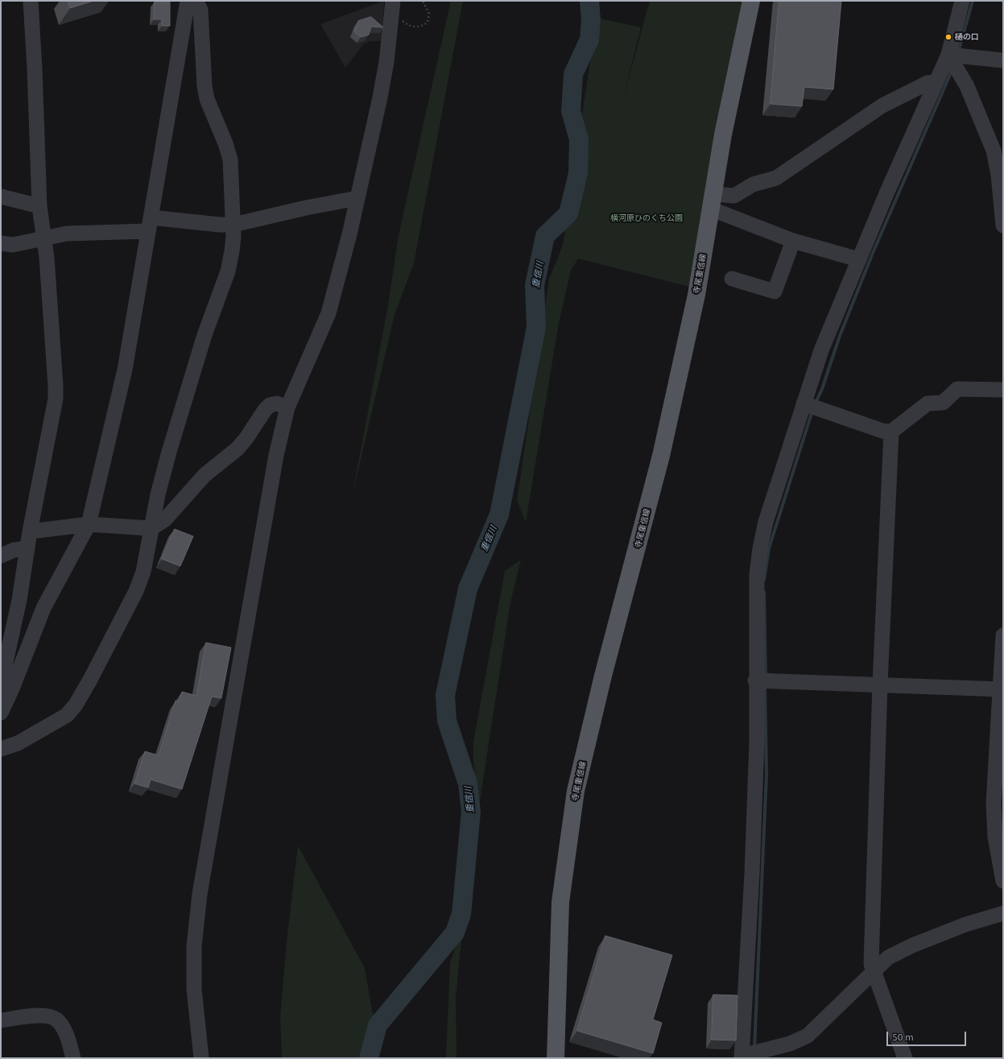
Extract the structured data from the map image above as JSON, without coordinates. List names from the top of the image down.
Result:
{
  "streets": {
    "main road": ["寺尾重信線"]
  },
  "water": ["重信川"],
  "parks": ["横河原ひのくち公園"],
  "places": ["樋の口"],
  "scale_bar": "50 m"
}
